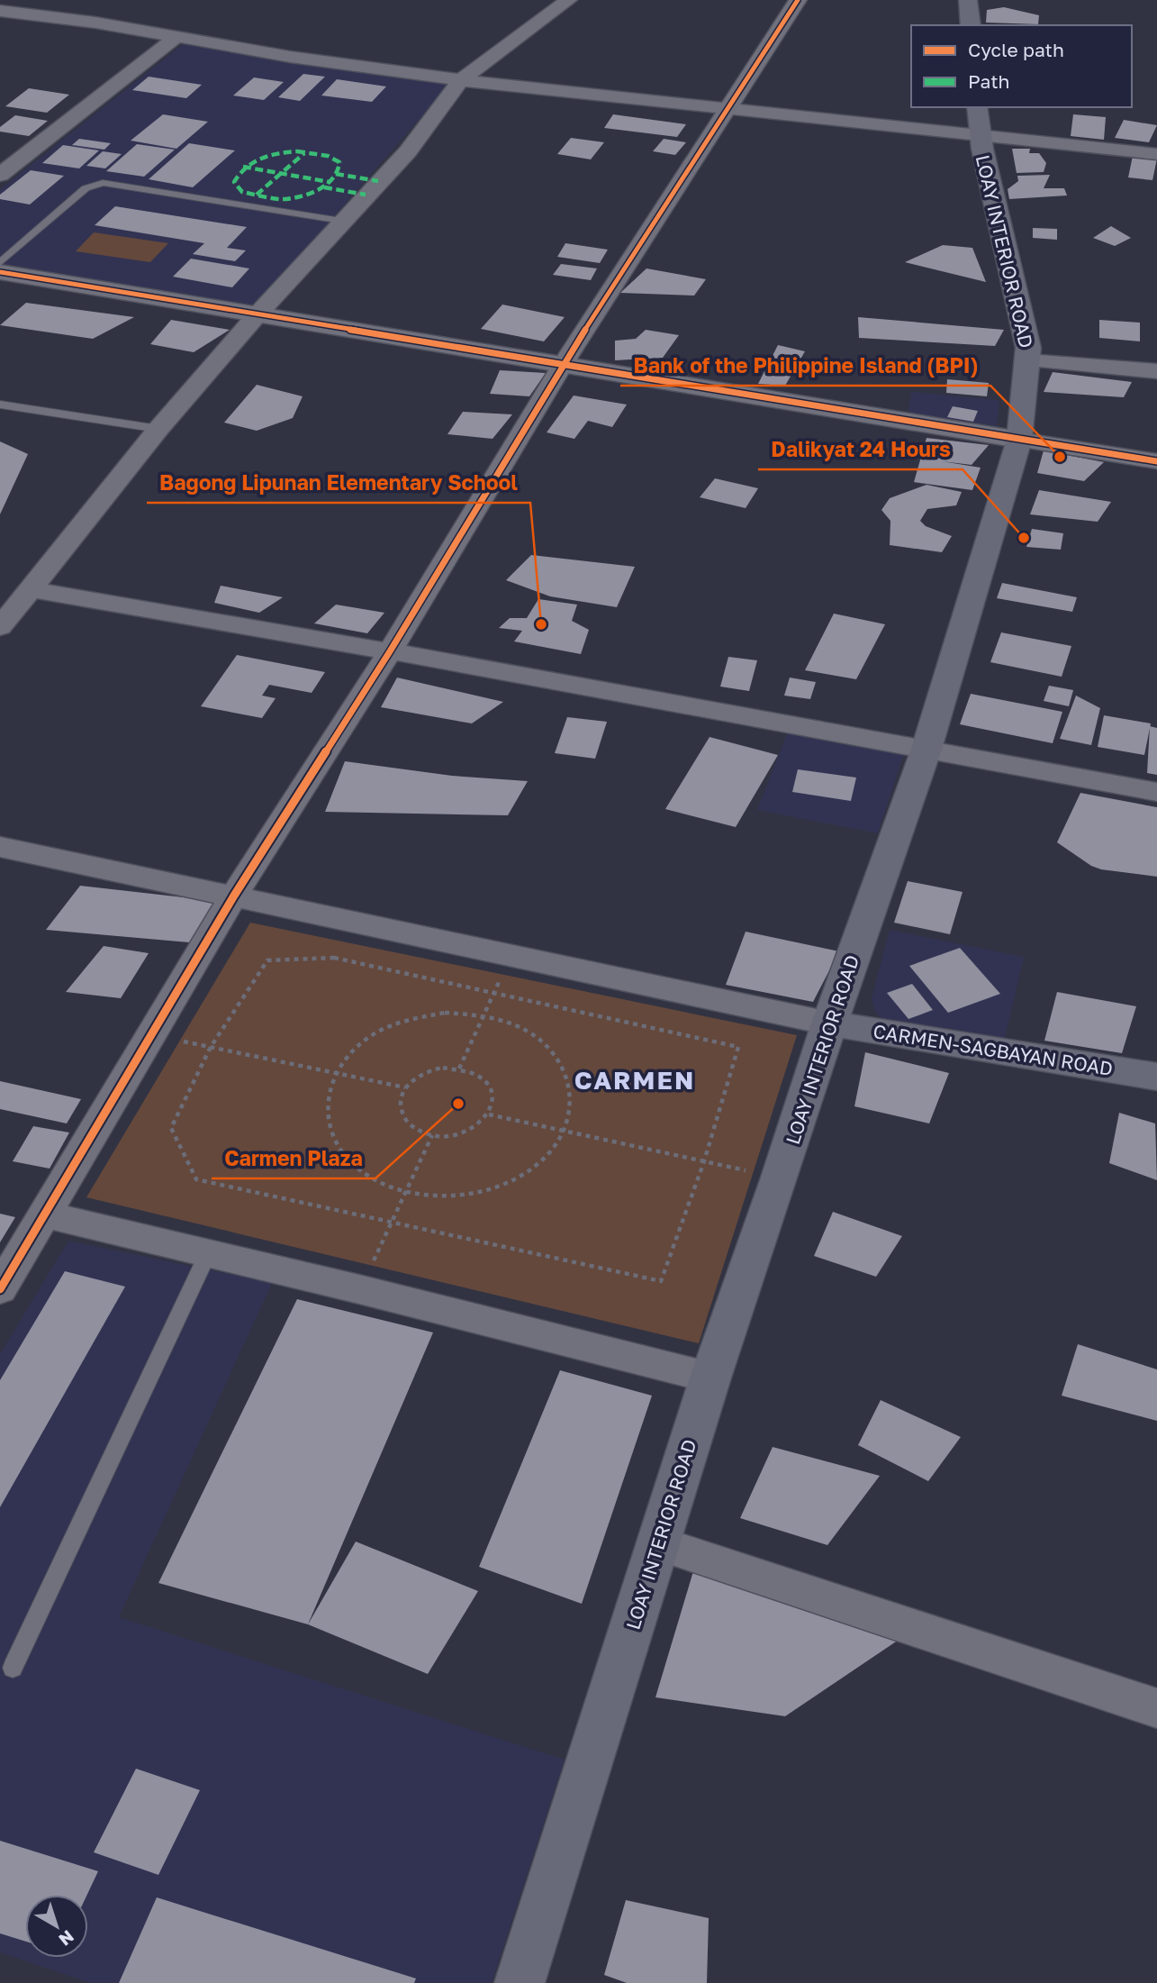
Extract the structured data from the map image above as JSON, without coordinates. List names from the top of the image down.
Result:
{
  "streets": {
    "main road": ["LOAY INTERIOR ROAD", "CARMEN-SAGBAYAN ROAD"]
  },
  "crossings": [
    ["LOAY INTERIOR ROAD", "CARMEN-SAGBAYAN ROAD"]
  ],
  "districts": ["CARMEN"],
  "places": [
    "Bank of the Philippine Island (BPI)",
    "Dalikyat 24 Hours",
    "Bagong Lipunan Elementary School",
    "Carmen Plaza"
  ],
  "legend": ["Cycle path", "Path"],
  "north": "bottom right"
}
